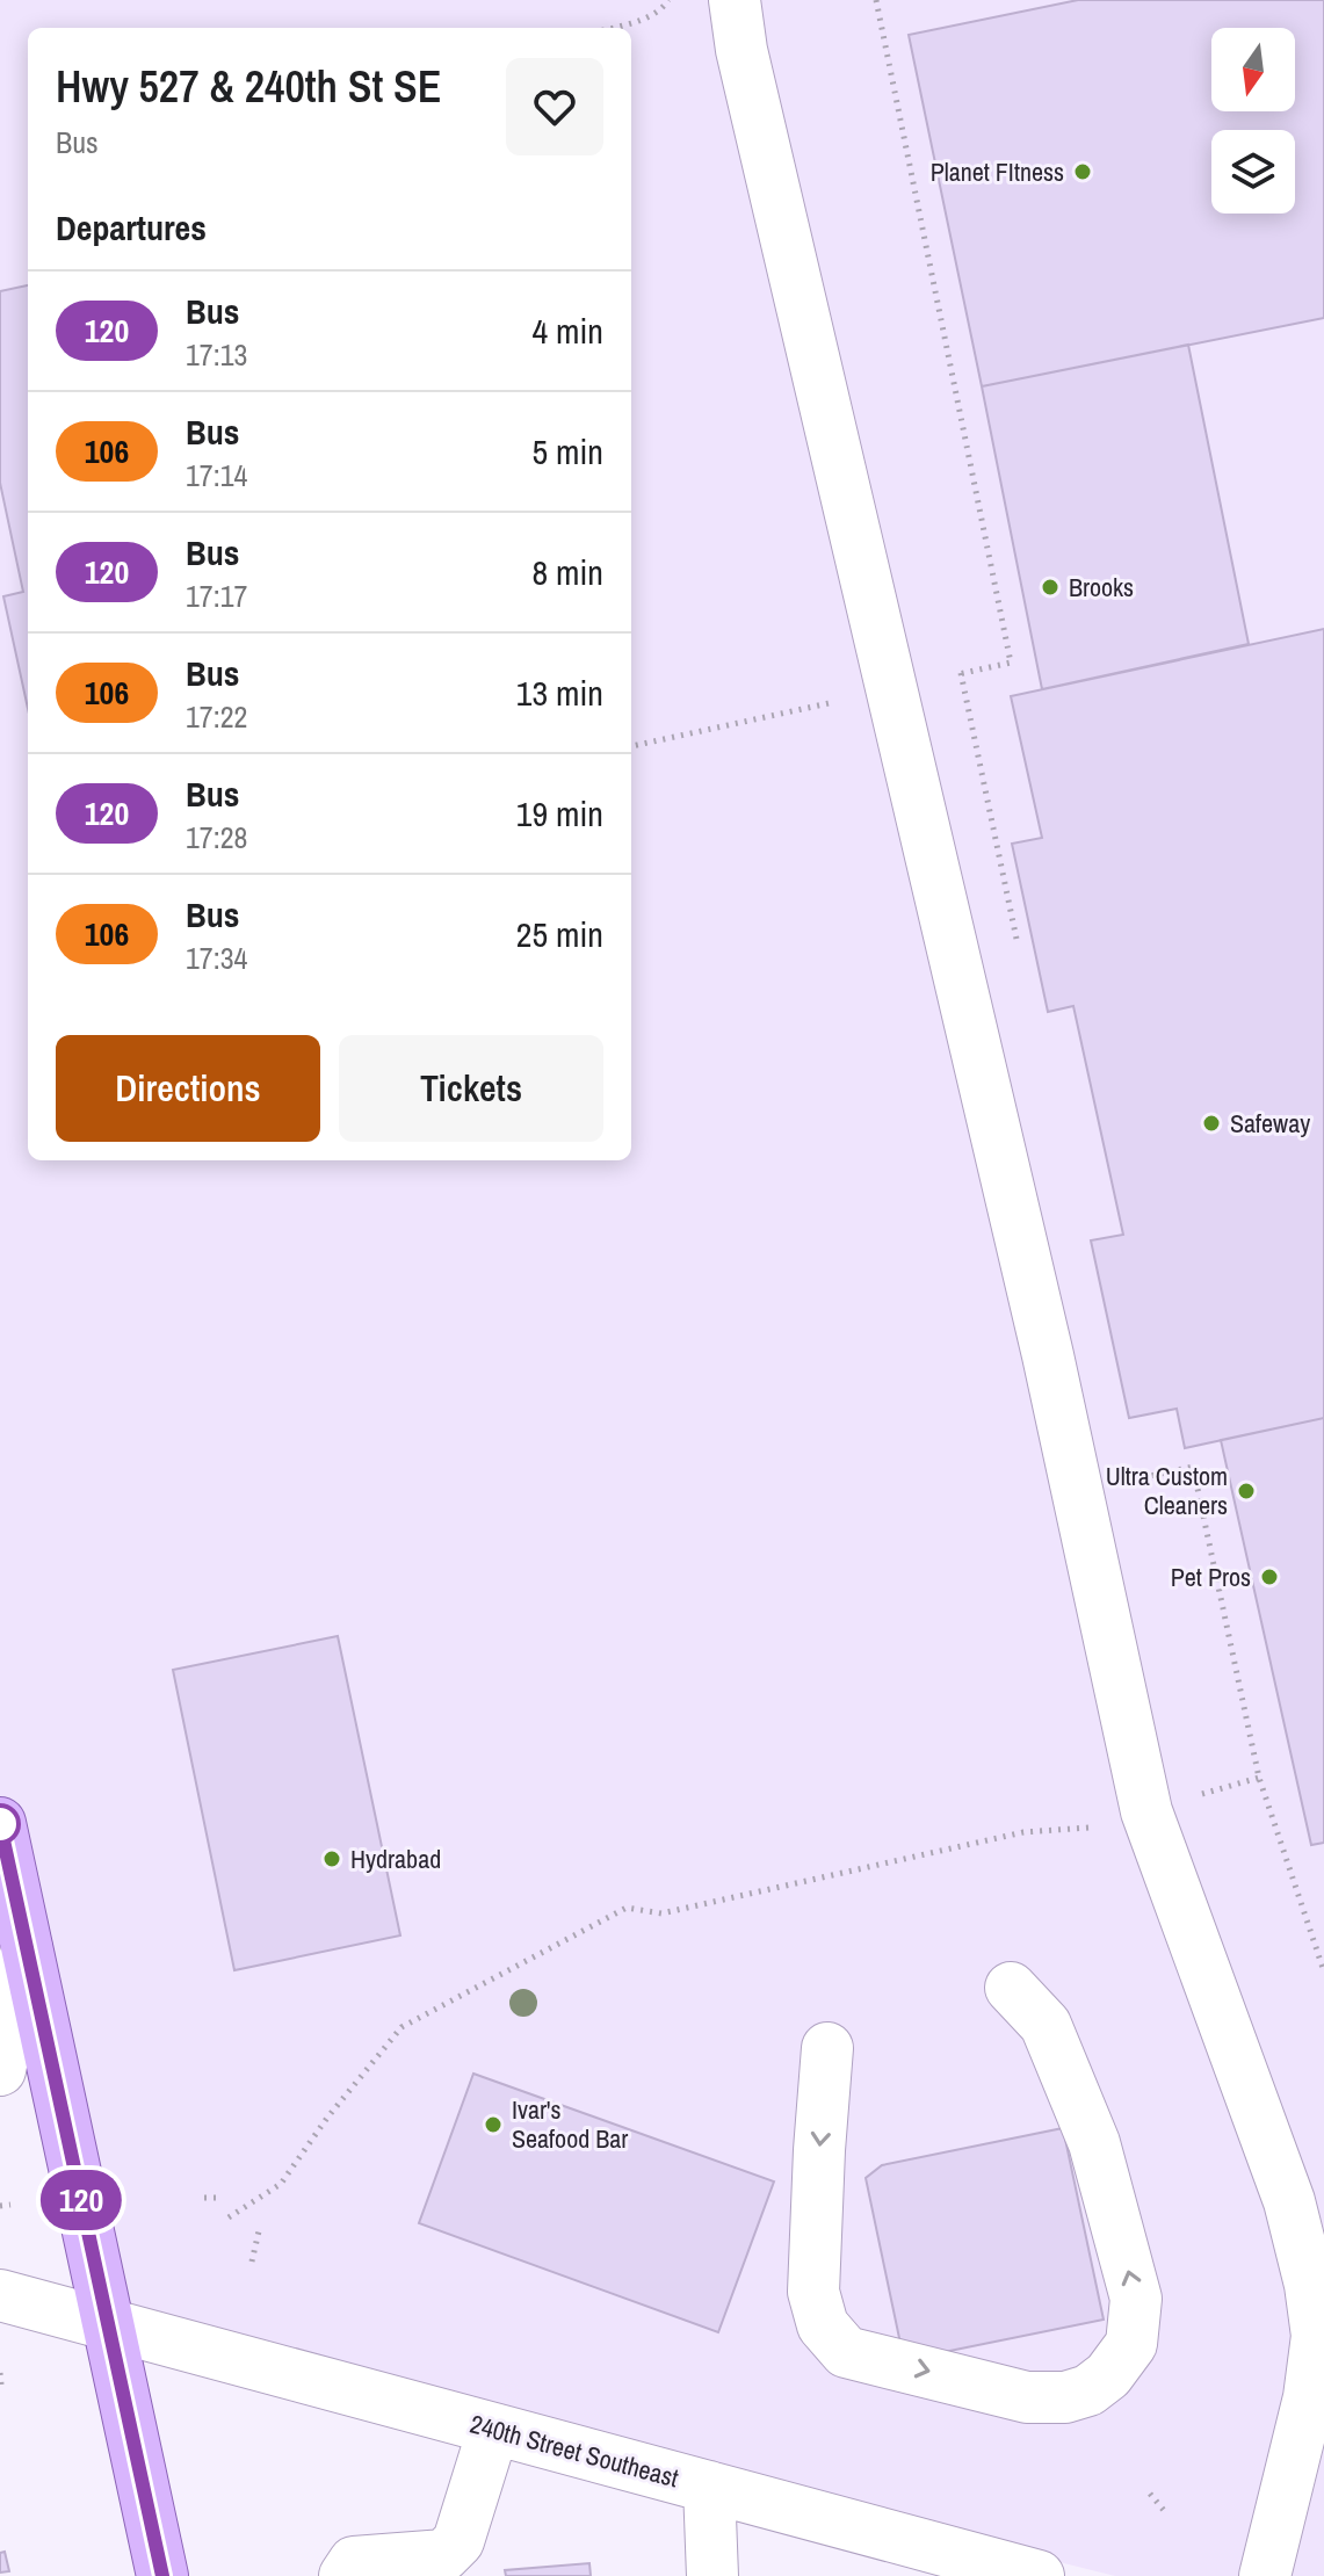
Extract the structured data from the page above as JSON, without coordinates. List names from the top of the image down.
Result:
{
  "streets": {
    "street": ["240th Street Southeast"]
  },
  "places": [
    "Planet FItness",
    "Brooks",
    "Safeway",
    "Ultra Custom Cleaners",
    "Pet Pros",
    "Hydrabad",
    "Ivar's Seafood Bar"
  ],
  "lines": ["bus line 120"],
  "north": "bottom",
  "page": {
    "on_map": "120",
    "heading": [
      ["Hwy 527 & 240th St SE", "Bus"],
      "Departures"
    ],
    "list": [
      {
        "mark": "120",
        "name": "Bus",
        "note": "17:13",
        "value": "4 min"
      },
      {
        "mark": "106",
        "name": "Bus",
        "note": "17:14",
        "value": "5 min"
      },
      {
        "mark": "120",
        "name": "Bus",
        "note": "17:17",
        "value": "8 min"
      },
      {
        "mark": "106",
        "name": "Bus",
        "note": "17:22",
        "value": "13 min"
      },
      {
        "mark": "120",
        "name": "Bus",
        "note": "17:28",
        "value": "19 min"
      },
      {
        "mark": "106",
        "name": "Bus",
        "note": "17:34",
        "value": "25 min"
      }
    ],
    "buttons": ["Directions", "Tickets"]
  }
}
